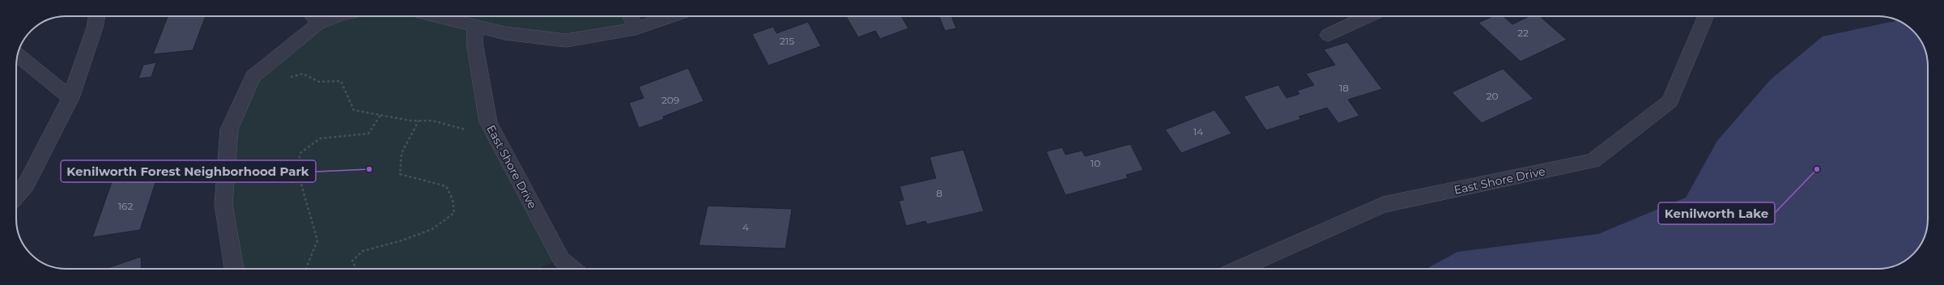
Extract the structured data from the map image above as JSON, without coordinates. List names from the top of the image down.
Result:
{
  "streets": {
    "street": ["East Shore Drive"]
  },
  "places": ["Kenilworth Forest Neighborhood Park", "Kenilworth Lake"],
  "house_numbers": [
    "22",
    "215",
    "18",
    "20",
    "209",
    "14",
    "10",
    "8",
    "162",
    "4"
  ]
}
